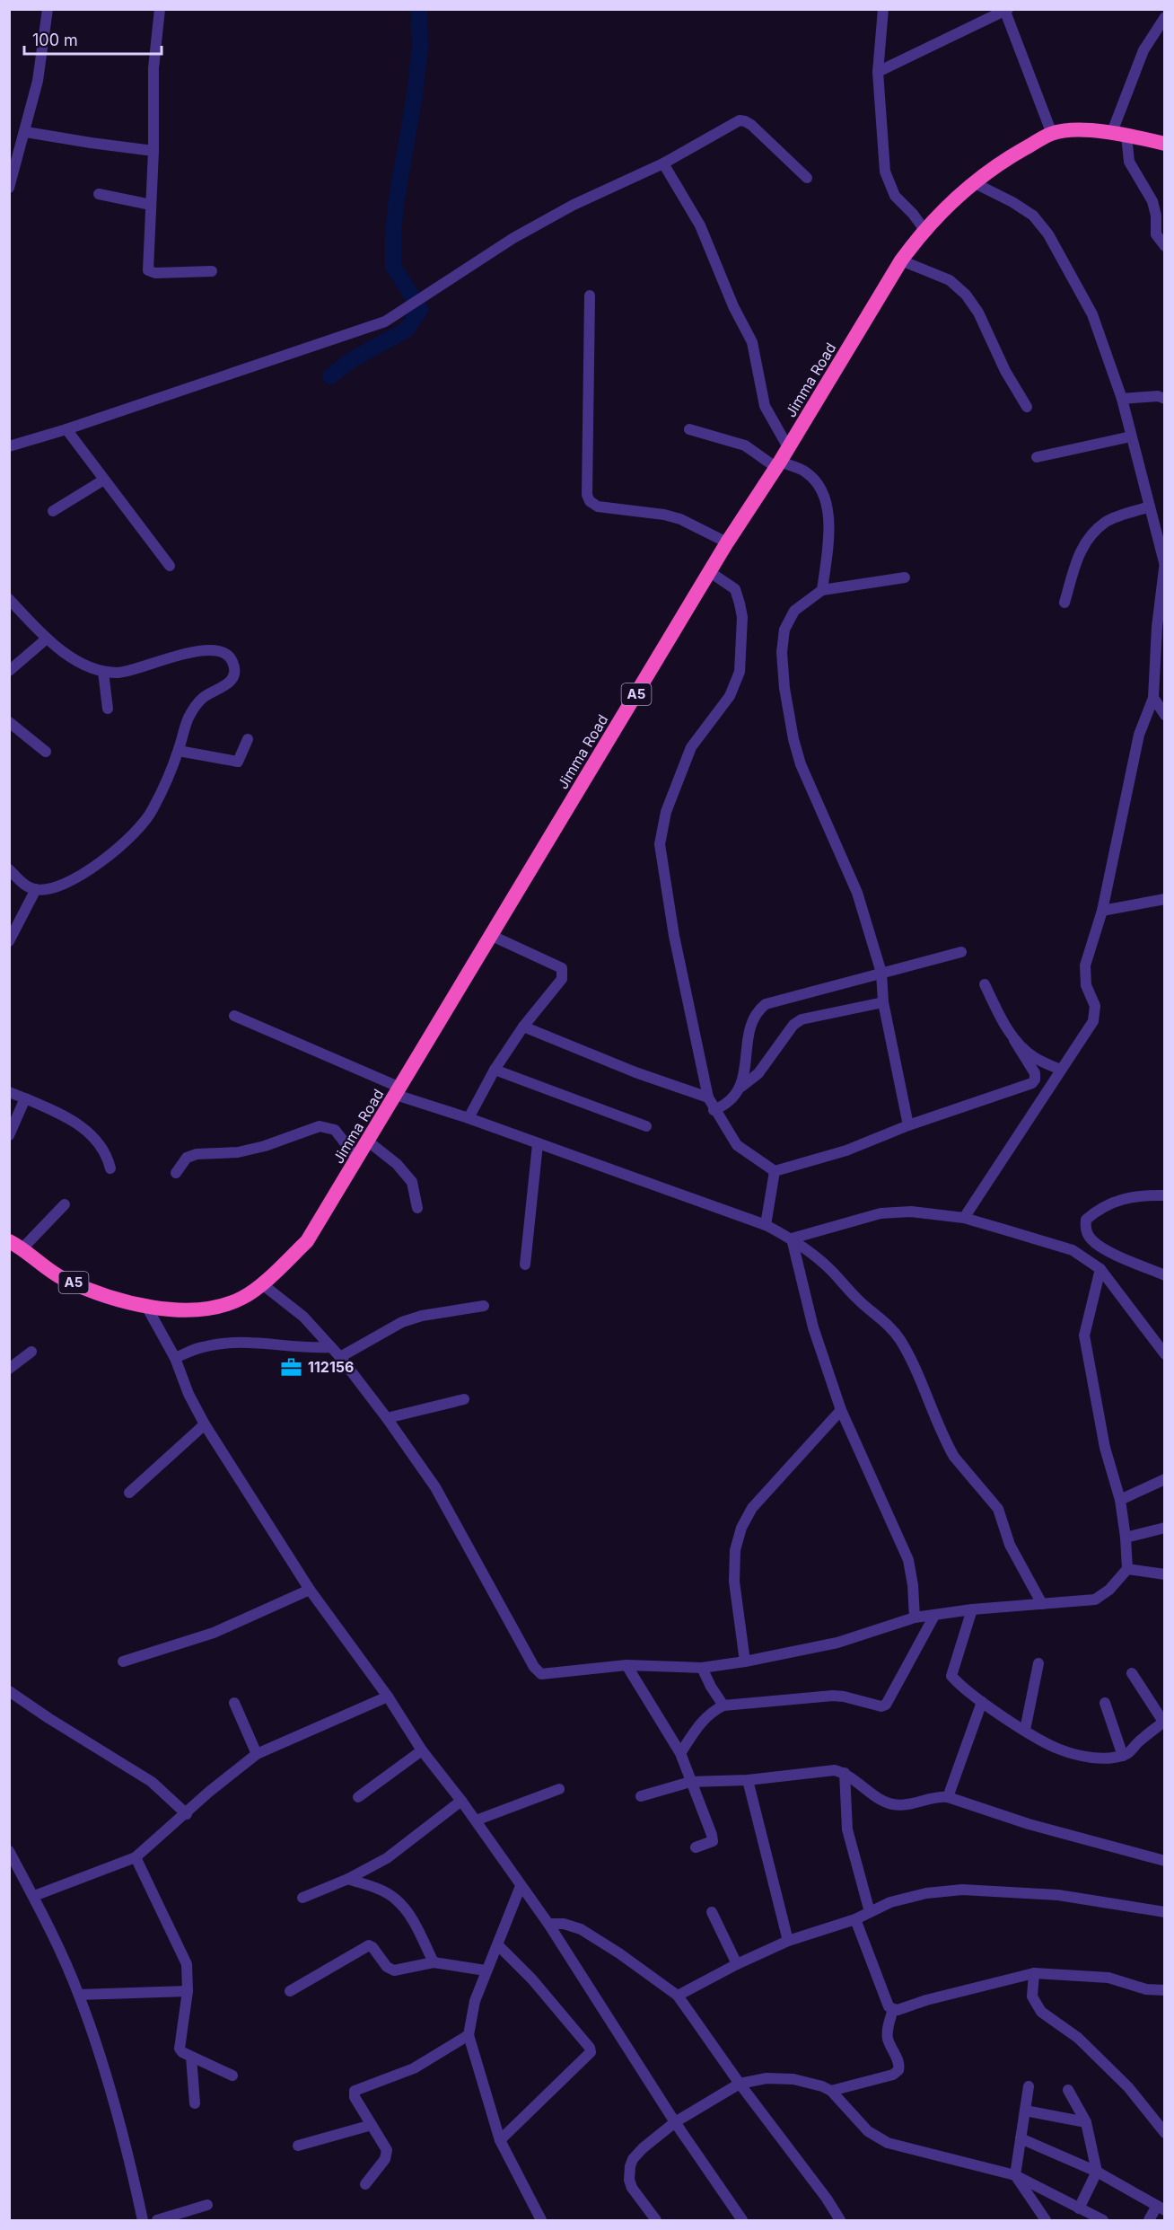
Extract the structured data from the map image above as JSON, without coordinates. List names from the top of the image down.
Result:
{
  "streets": {
    "highway": ["Jimma Road", "A5"]
  },
  "places": {
    "office": ["112156"]
  },
  "scale_bar": "100 m"
}
